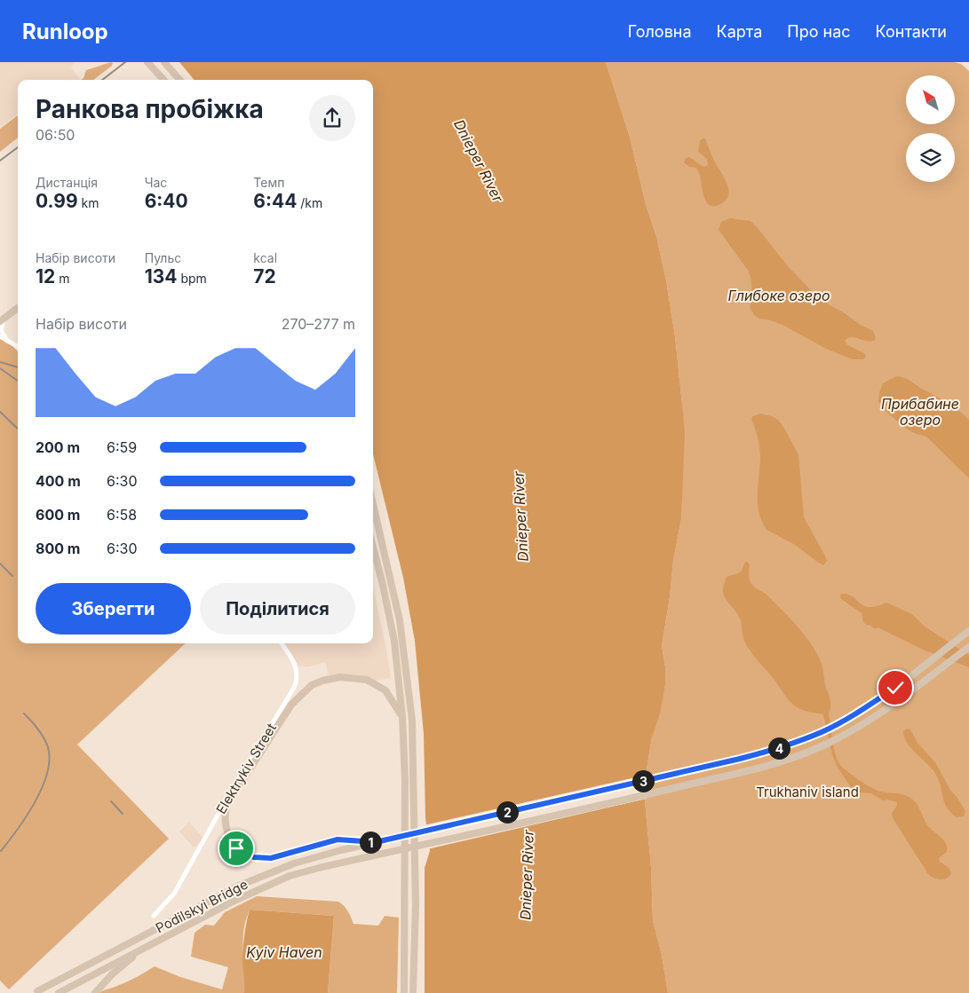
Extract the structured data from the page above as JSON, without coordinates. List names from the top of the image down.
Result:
{
  "streets": {
    "main road": ["Podilskyi Bridge"],
    "street": ["Elektrykiv Street"]
  },
  "water": [
    "Dnieper River",
    "Глибоке озеро",
    "Прибабине озеро",
    "Kyiv Haven"
  ],
  "parks": ["Trukhaniv island"],
  "north": "top left",
  "page": {
    "header": "Runloop",
    "nav": [
      "Головна",
      "Карта",
      "Про нас",
      "Контакти"
    ],
    "heading": ["Ранкова пробіжка", "06:50"],
    "stats": [
      ["Дистанція", "0.99 km"],
      ["Час", "6:40"],
      ["Темп", "6:44 /km"],
      ["Набір висоти", "12 m"],
      ["Пульс", "134 bpm"],
      ["kcal", "72"]
    ],
    "chart": ["Набір висоти", "270–277 m"],
    "list": [
      {
        "name": "200 m",
        "note": "6:59"
      },
      {
        "name": "400 m",
        "note": "6:30"
      },
      {
        "name": "600 m",
        "note": "6:58"
      },
      {
        "name": "800 m",
        "note": "6:30"
      }
    ],
    "buttons": ["Зберегти", "Поділитися"],
    "pins": [
      "4",
      "3",
      "2",
      "1"
    ]
  }
}
